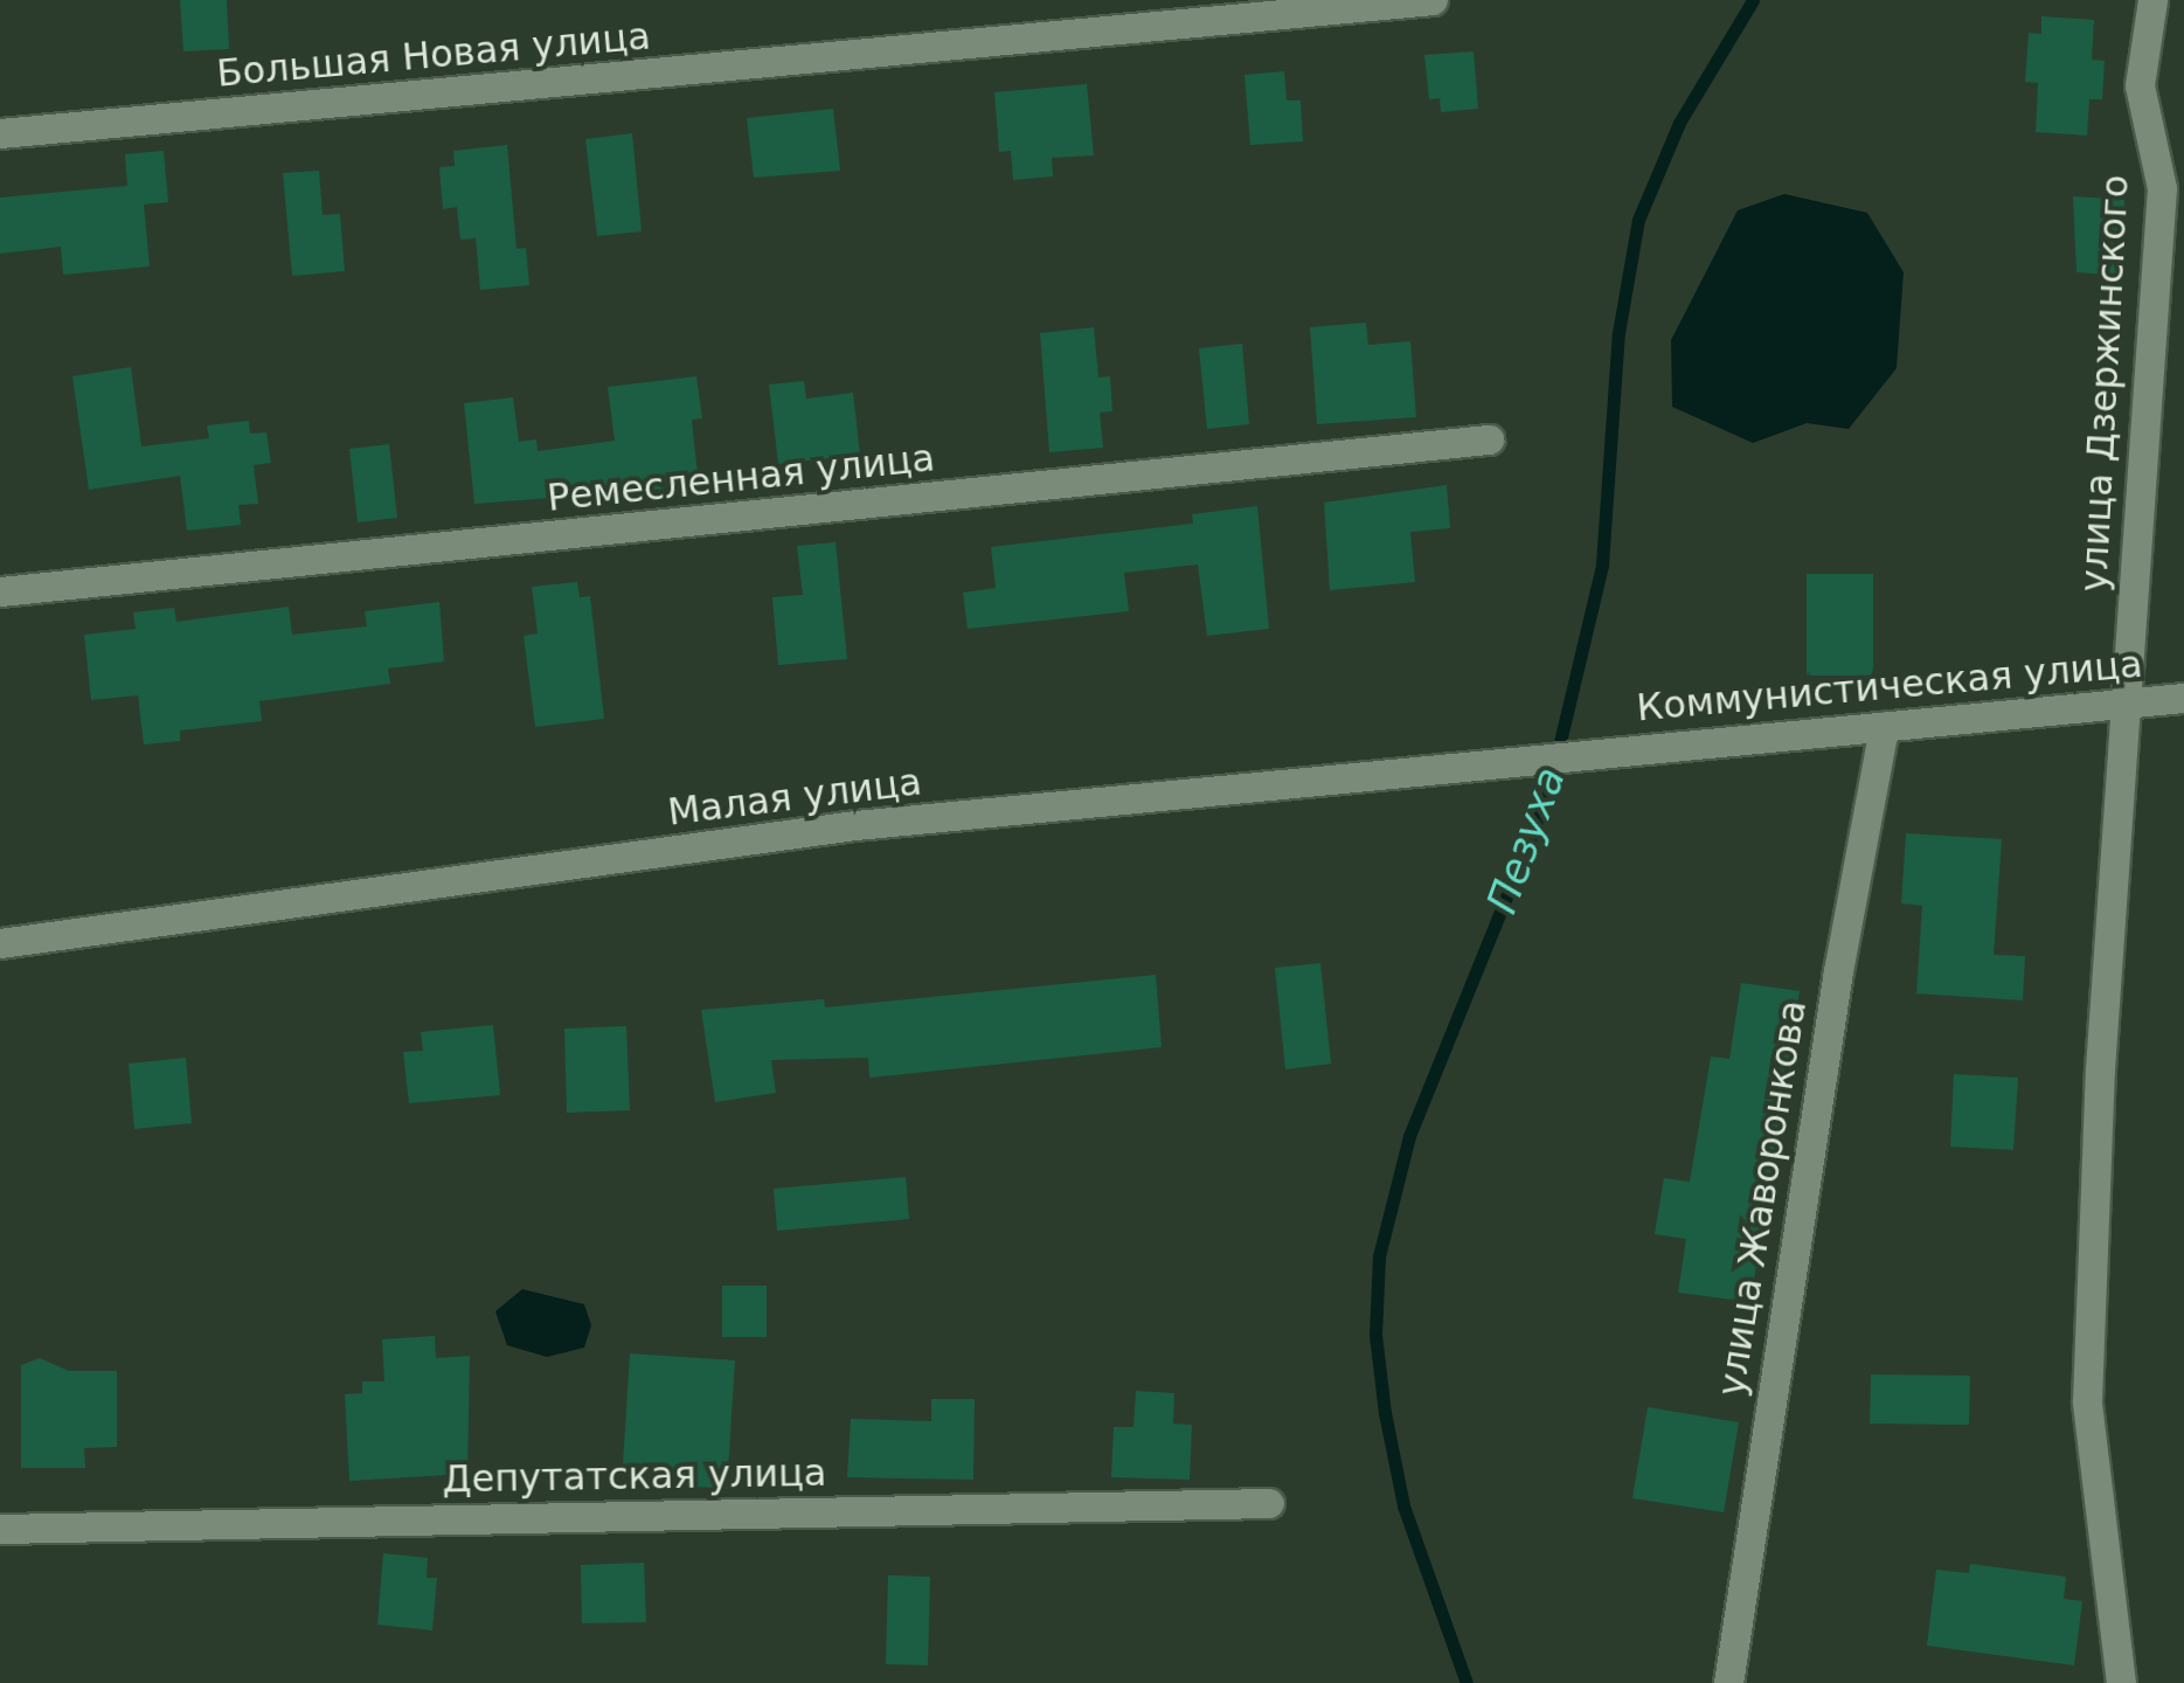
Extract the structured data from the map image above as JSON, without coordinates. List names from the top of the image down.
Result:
{
  "streets": {
    "street": [
      "Большая Новая улица",
      "улица Дзержинского",
      "Ремесленная улица",
      "Коммунистическая улица",
      "Малая улица",
      "улица Жаворонкова",
      "Депутатская улица"
    ]
  },
  "crossings": [
    ["улица Дзержинского", "Коммунистическая улица"],
    ["Коммунистическая улица", "Малая улица"],
    ["Коммунистическая улица", "улица Жаворонкова"]
  ],
  "water": ["Пезуха"]
}
